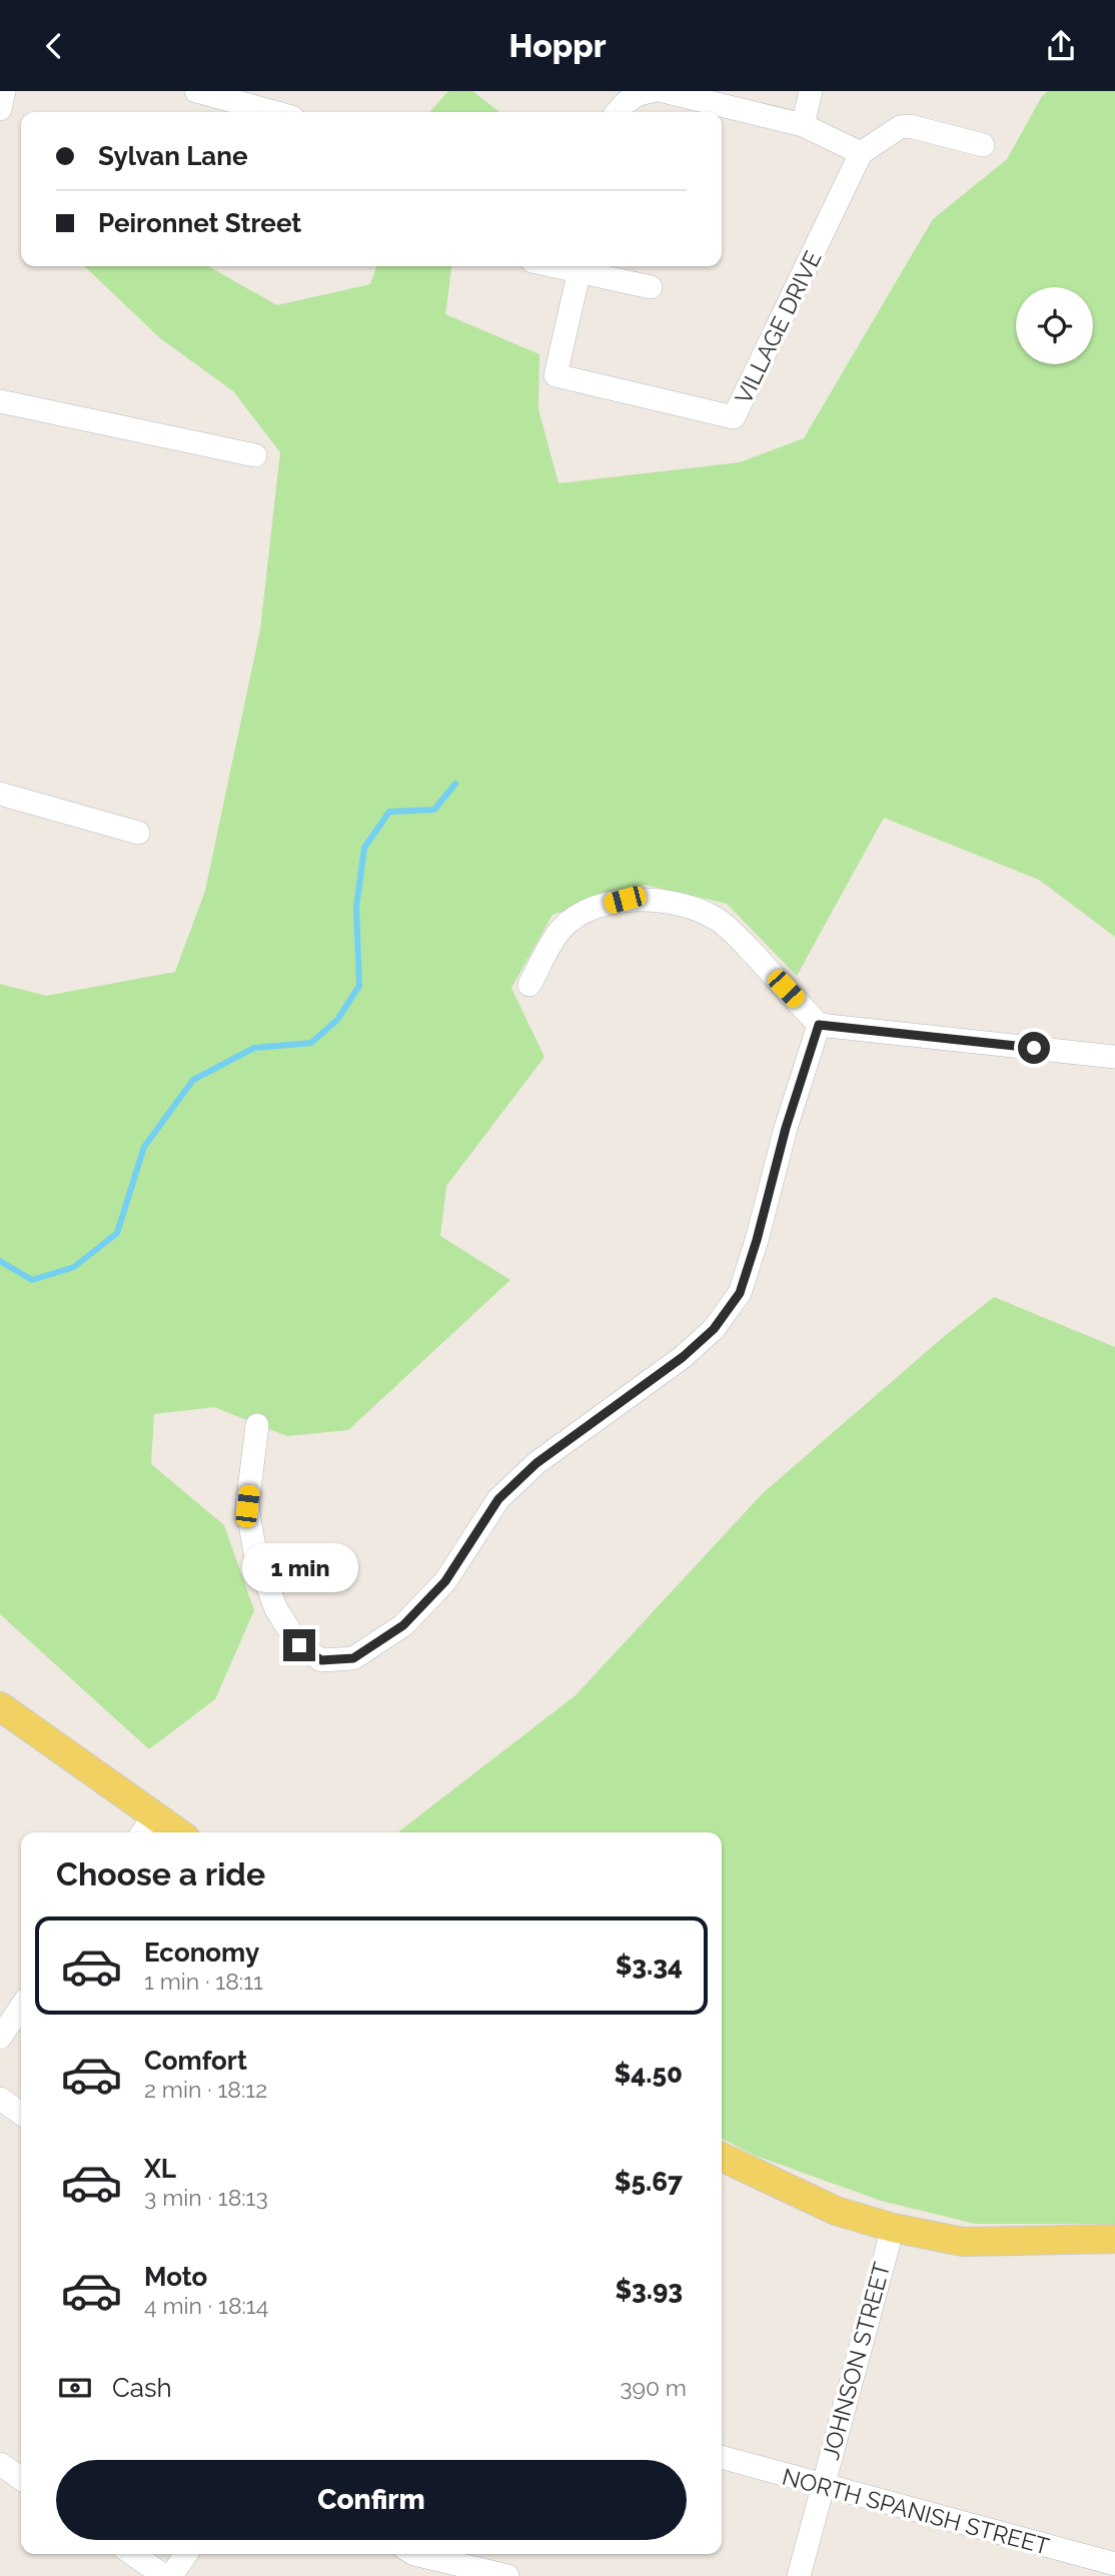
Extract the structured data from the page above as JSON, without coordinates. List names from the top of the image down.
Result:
{
  "streets": {
    "street": ["VILLAGE DRIVE", "JOHNSON STREET", "NORTH SPANISH STREET"]
  },
  "crossings": [
    ["JOHNSON STREET", "NORTH SPANISH STREET"]
  ],
  "page": {
    "header": "Hoppr",
    "banner": ["Sylvan Lane", "Peironnet Street"],
    "bubble": "1 min",
    "heading": "Choose a ride",
    "list": [
      {
        "name": "Economy",
        "note": "1 min · 18:11",
        "value": "$3.34"
      },
      {
        "name": "Comfort",
        "note": "2 min · 18:12",
        "value": "$4.50"
      },
      {
        "name": "XL",
        "note": "3 min · 18:13",
        "value": "$5.67"
      },
      {
        "name": "Moto",
        "note": "4 min · 18:14",
        "value": "$3.93"
      }
    ],
    "pay": ["Cash", "390 m"],
    "buttons": "Confirm"
  }
}
